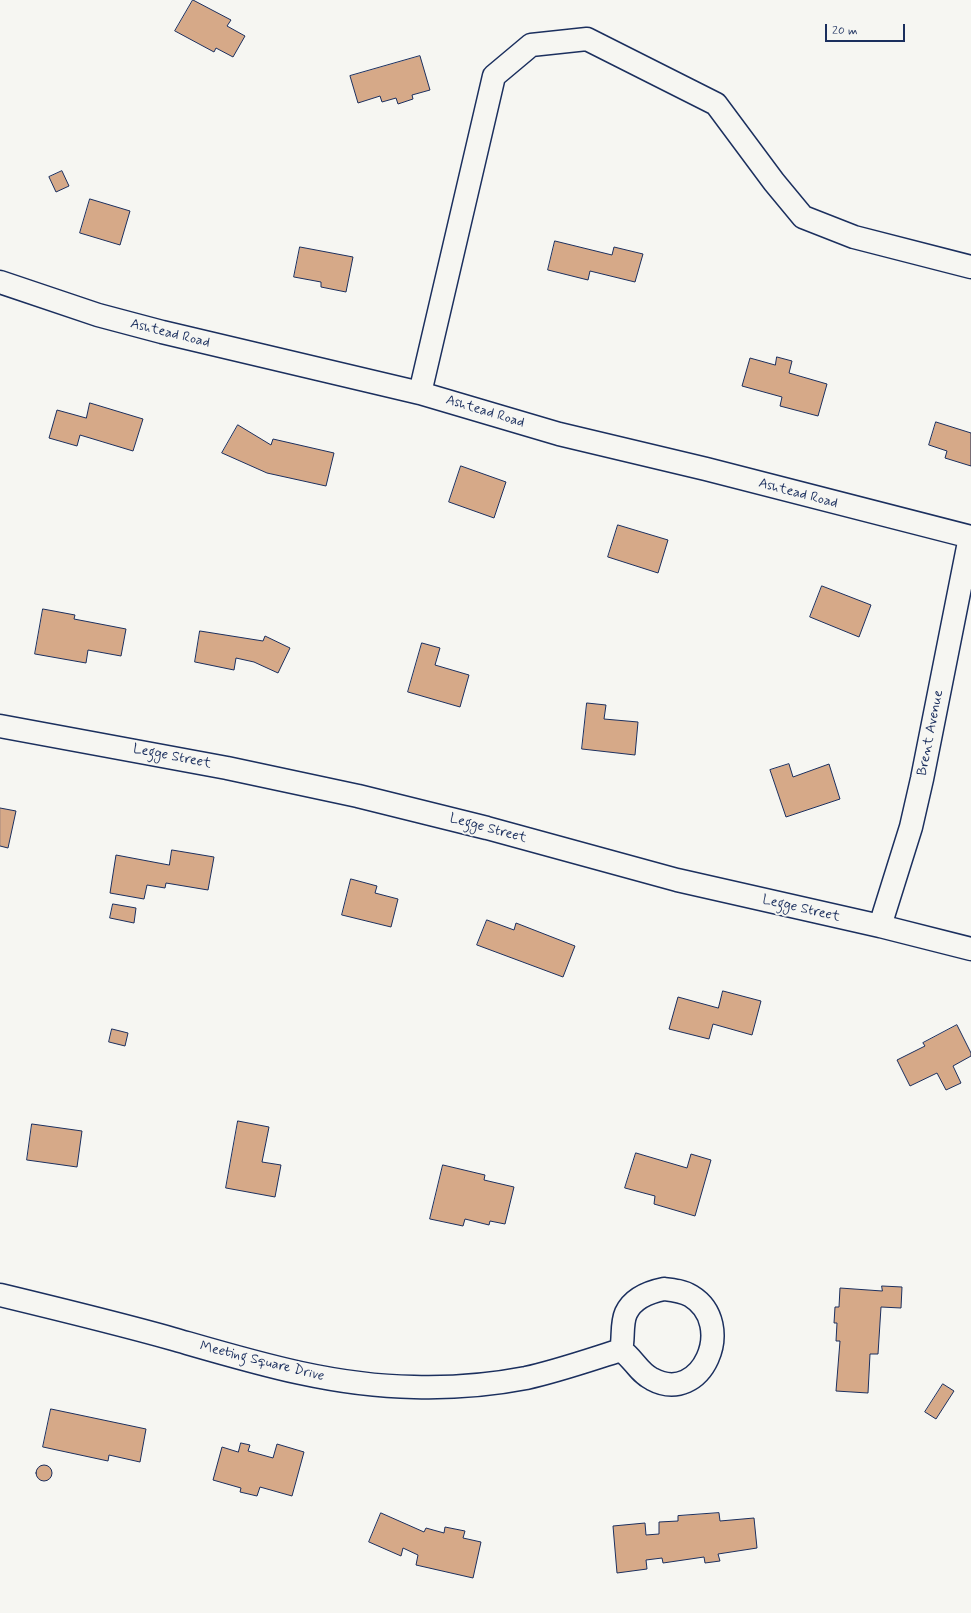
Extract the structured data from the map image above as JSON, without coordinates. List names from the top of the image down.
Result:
{
  "streets": {
    "street": [
      "Ashtead Road",
      "Brent Avenue",
      "Legge Street",
      "Meeting Square Drive"
    ]
  },
  "crossings": [
    ["Ashtead Road", "Brent Avenue"],
    ["Brent Avenue", "Legge Street"]
  ],
  "scale_bar": "20 m"
}
